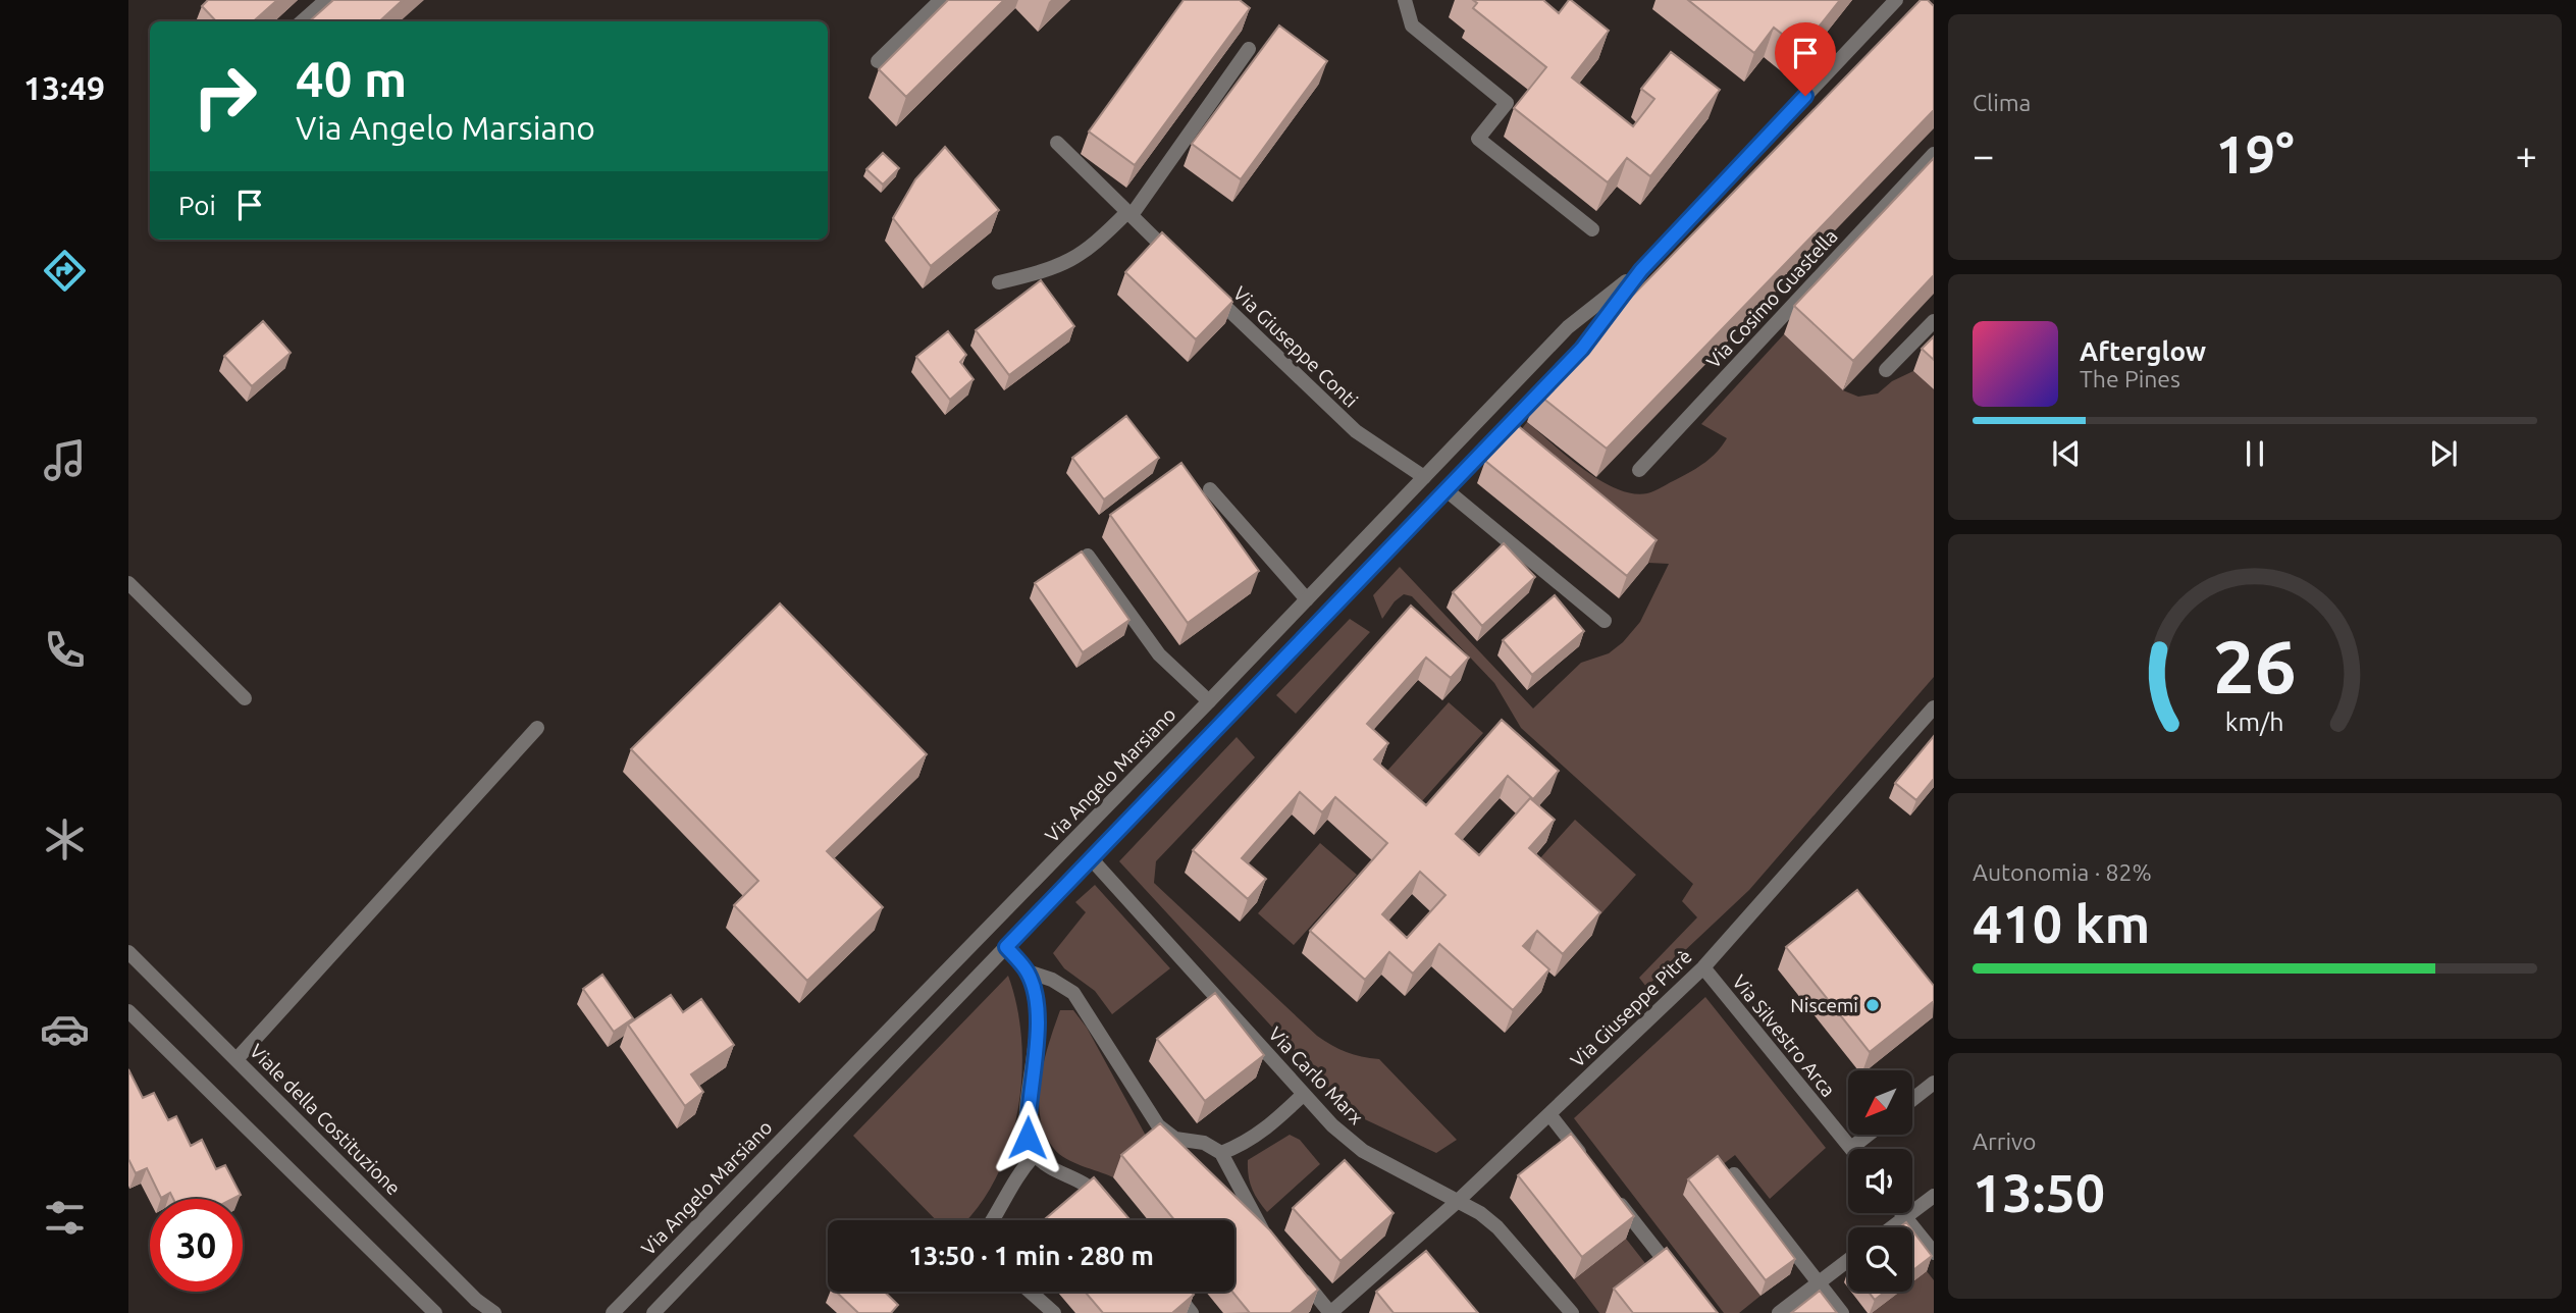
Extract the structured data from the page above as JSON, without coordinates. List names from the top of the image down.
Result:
{
  "streets": {
    "street": [
      "Via Cosimo Guastella",
      "Via Giuseppe Conti",
      "Via Angelo Marsiano",
      "Via Giuseppe Pitrè",
      "Via Silvestro Arca",
      "Via Carlo Marx",
      "Viale della Costituzione"
    ]
  },
  "crossings": [
    ["Via Giuseppe Conti", "Via Angelo Marsiano"],
    ["Via Angelo Marsiano", "Via Carlo Marx"],
    ["Via Giuseppe Pitrè", "Via Silvestro Arca"],
    ["Via Giuseppe Pitrè", "Via Carlo Marx"]
  ],
  "places": ["Niscemi"],
  "north": "bottom left",
  "page": {
    "tabs": "13:49",
    "tile": [
      "Clima",
      ["Autonomia · 82%", "410 km"],
      ["Arrivo", "13:50"]
    ],
    "turn": ["40 m", "Via Angelo Marsiano"],
    "heat": ["−", "19°", "+"],
    "then": "Poi",
    "song": ["Afterglow", "The Pines"],
    "limit": "30",
    "trip": "13:50 · 1 min · 280 m",
    "gauge": ["26", "km/h"]
  }
}
